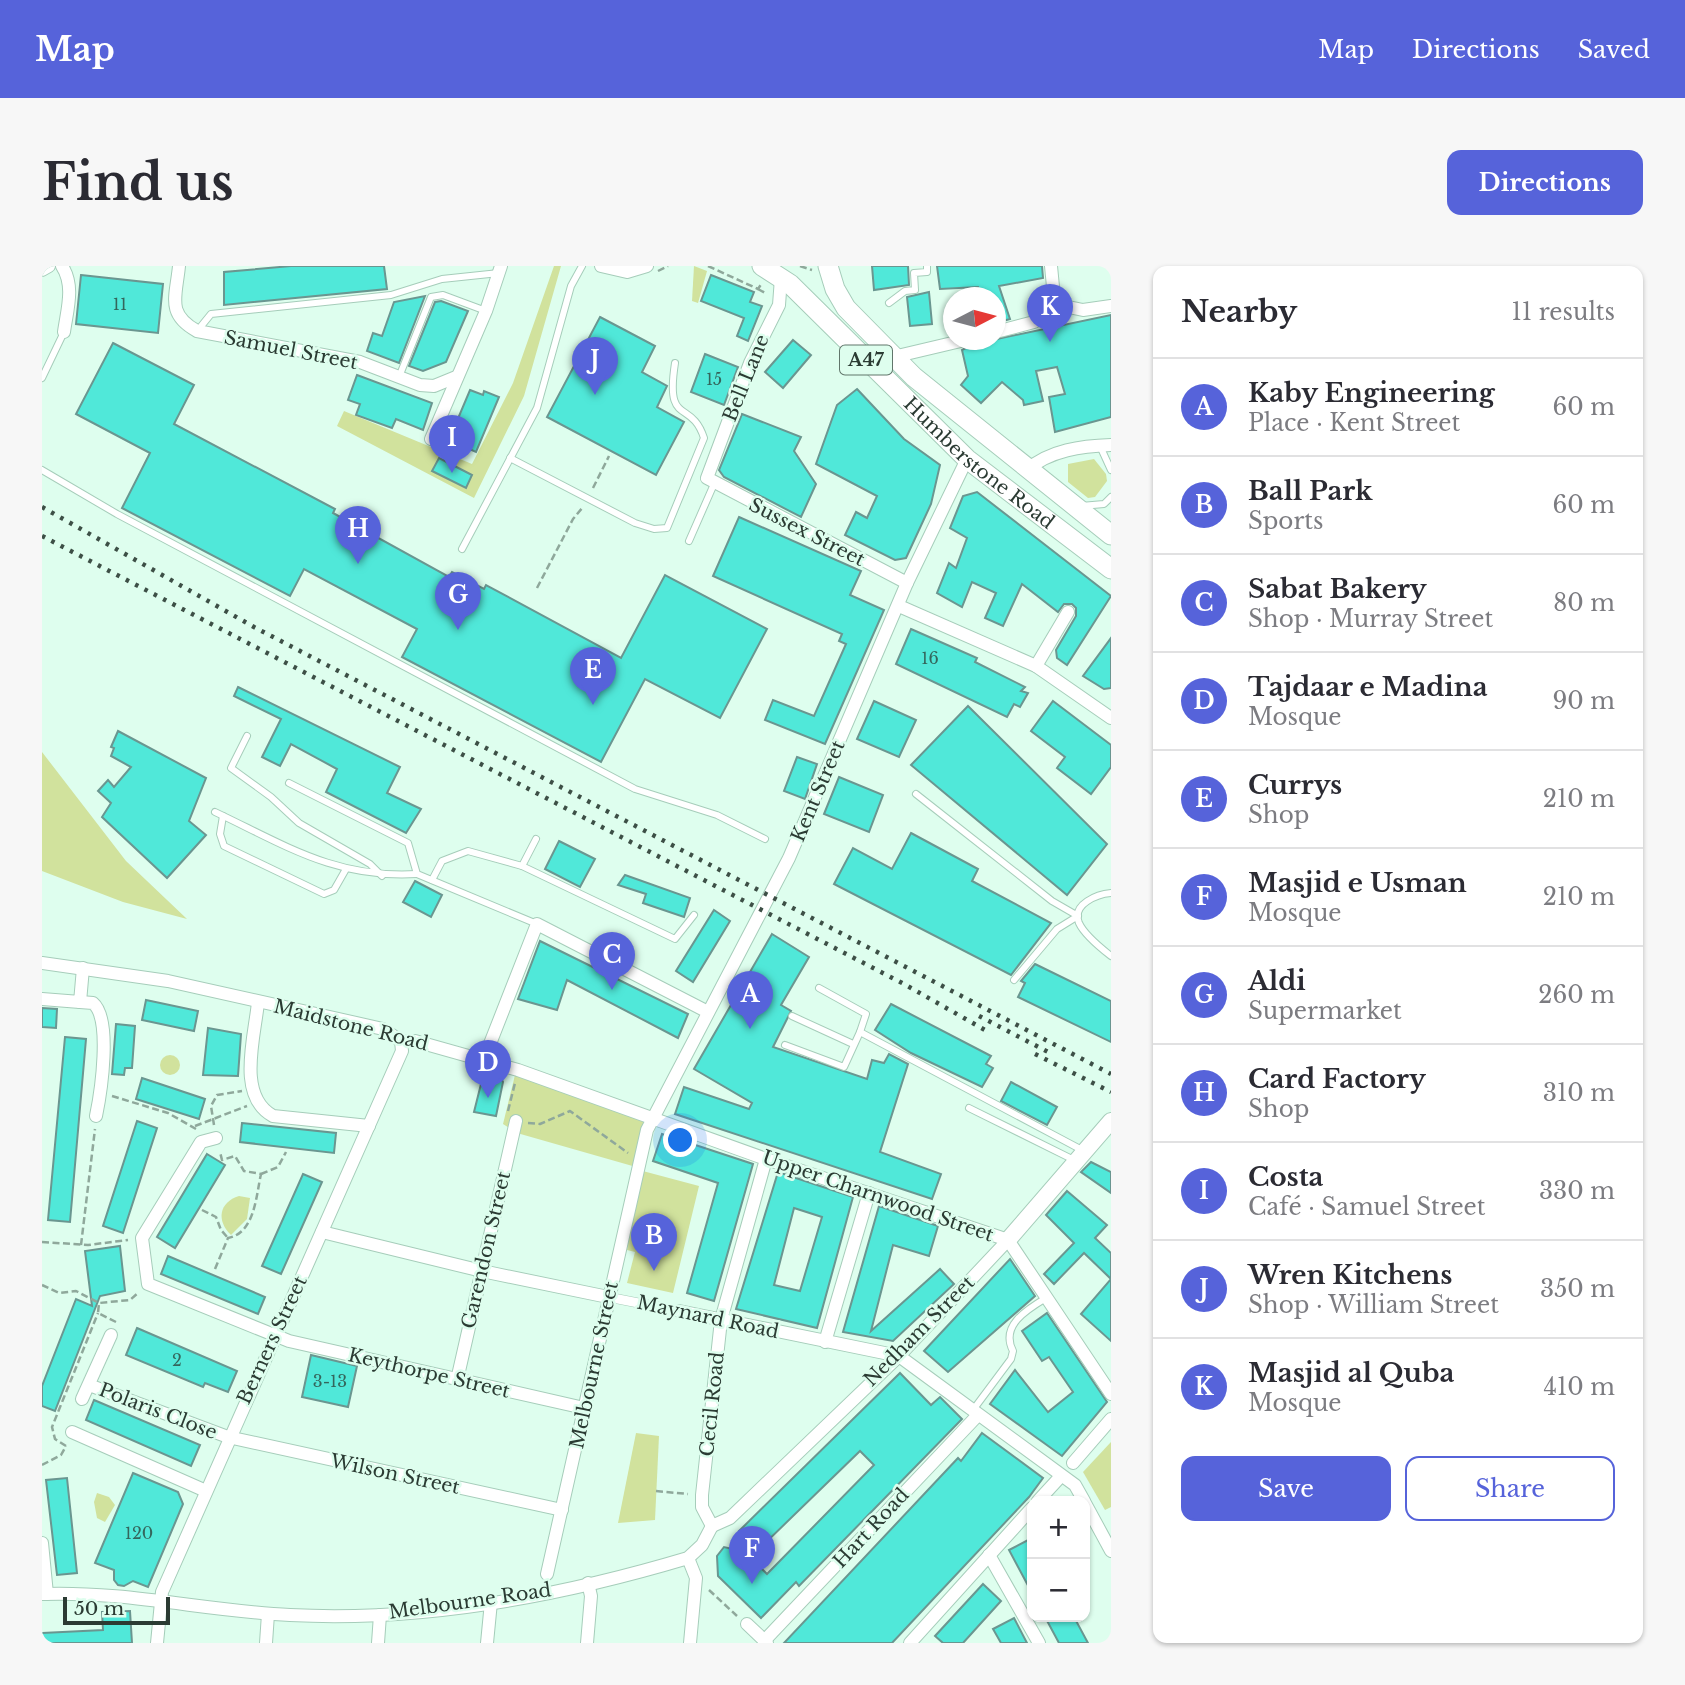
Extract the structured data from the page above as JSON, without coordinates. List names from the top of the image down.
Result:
{
  "streets": {
    "main road": ["A47", "Humberstone Road"],
    "street": [
      "Samuel Street",
      "Bell Lane",
      "Sussex Street",
      "Kent Street",
      "Maidstone Road",
      "Upper Charnwood Street",
      "Garendon Street",
      "Maynard Road",
      "Nedham Street",
      "Berners Street",
      "Melbourne Street",
      "Keythorpe Street",
      "Cecil Road",
      "Polaris Close",
      "Wilson Street",
      "Hart Road",
      "Melbourne Road"
    ]
  },
  "crossings": [
    ["A47", "Humberstone Road"],
    ["A47", "Kent Street"],
    ["Bell Lane", "Humberstone Road"],
    ["Bell Lane", "Sussex Street"],
    ["Humberstone Road", "Kent Street"],
    ["Sussex Street", "Kent Street"],
    ["Kent Street", "Maidstone Road"],
    ["Kent Street", "Upper Charnwood Street"],
    ["Kent Street", "Melbourne Street"],
    ["Maidstone Road", "Upper Charnwood Street"],
    ["Maidstone Road", "Berners Street"],
    ["Maidstone Road", "Melbourne Street"],
    ["Upper Charnwood Street", "Nedham Street"],
    ["Upper Charnwood Street", "Melbourne Street"],
    ["Upper Charnwood Street", "Cecil Road"],
    ["Garendon Street", "Maynard Road"],
    ["Garendon Street", "Keythorpe Street"],
    ["Maynard Road", "Nedham Street"],
    ["Maynard Road", "Berners Street"],
    ["Maynard Road", "Melbourne Street"],
    ["Maynard Road", "Cecil Road"],
    ["Maynard Road", "Hart Road"],
    ["Nedham Street", "Cecil Road"],
    ["Berners Street", "Keythorpe Street"],
    ["Berners Street", "Polaris Close"],
    ["Berners Street", "Wilson Street"],
    ["Berners Street", "Melbourne Road"],
    ["Melbourne Street", "Keythorpe Street"],
    ["Melbourne Street", "Wilson Street"],
    ["Polaris Close", "Wilson Street"]
  ],
  "house_numbers": [
    "11",
    "15",
    "16",
    "2",
    "3-13",
    "120"
  ],
  "scale_bar": "50 m",
  "north": "right",
  "page": {
    "header": "Map",
    "nav": ["Map", "Directions", "Saved"],
    "buttons": [
      "Directions",
      ["Save", "Share"]
    ],
    "title": "Find us",
    "heading": ["Nearby", "11 results"],
    "pins": [
      "K",
      "J",
      "I",
      "H",
      "G",
      "E",
      "C",
      "A",
      "D",
      "B",
      "F"
    ],
    "list": [
      {
        "mark": "A",
        "name": "Kaby Engineering",
        "note": "Place · Kent Street",
        "value": "60 m"
      },
      {
        "mark": "B",
        "name": "Ball Park",
        "note": "Sports",
        "value": "60 m"
      },
      {
        "mark": "C",
        "name": "Sabat Bakery",
        "note": "Shop · Murray Street",
        "value": "80 m"
      },
      {
        "mark": "D",
        "name": "Tajdaar e Madina",
        "note": "Mosque",
        "value": "90 m"
      },
      {
        "mark": "E",
        "name": "Currys",
        "note": "Shop",
        "value": "210 m"
      },
      {
        "mark": "F",
        "name": "Masjid e Usman",
        "note": "Mosque",
        "value": "210 m"
      },
      {
        "mark": "G",
        "name": "Aldi",
        "note": "Supermarket",
        "value": "260 m"
      },
      {
        "mark": "H",
        "name": "Card Factory",
        "note": "Shop",
        "value": "310 m"
      },
      {
        "mark": "I",
        "name": "Costa",
        "note": "Café · Samuel Street",
        "value": "330 m"
      },
      {
        "mark": "J",
        "name": "Wren Kitchens",
        "note": "Shop · William Street",
        "value": "350 m"
      },
      {
        "mark": "K",
        "name": "Masjid al Quba",
        "note": "Mosque",
        "value": "410 m"
      }
    ],
    "map_buttons": ["+", "−"],
    "scale": "50 m"
  }
}
